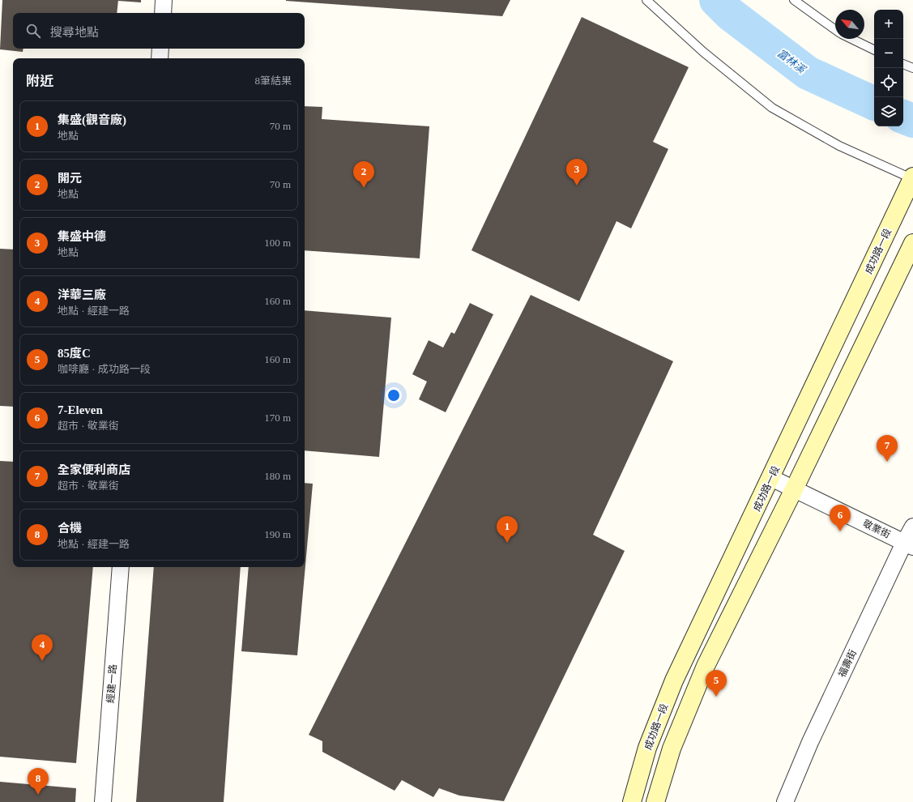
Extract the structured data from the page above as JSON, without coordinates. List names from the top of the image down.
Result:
{
  "streets": {
    "street": [
      "成功路一段",
      "敬業街",
      "福壽街",
      "經建一路"
    ]
  },
  "crossings": [
    ["成功路一段", "敬業街"],
    ["敬業街", "福壽街"]
  ],
  "water": ["富林溪"],
  "north": "top left",
  "page": {
    "map_buttons": ["+", "−"],
    "search": "搜尋地點",
    "heading": ["附近", "8筆結果"],
    "list": [
      {
        "mark": "1",
        "name": "集盛(觀音廠)",
        "note": "地點",
        "value": "70 m"
      },
      {
        "mark": "2",
        "name": "開元",
        "note": "地點",
        "value": "70 m"
      },
      {
        "mark": "3",
        "name": "集盛中德",
        "note": "地點",
        "value": "100 m"
      },
      {
        "mark": "4",
        "name": "洋華三廠",
        "note": "地點 · 經建一路",
        "value": "160 m"
      },
      {
        "mark": "5",
        "name": "85度C",
        "note": "咖啡廳 · 成功路一段",
        "value": "160 m"
      },
      {
        "mark": "6",
        "name": "7-Eleven",
        "note": "超市 · 敬業街",
        "value": "170 m"
      },
      {
        "mark": "7",
        "name": "全家便利商店",
        "note": "超市 · 敬業街",
        "value": "180 m"
      },
      {
        "mark": "8",
        "name": "合機",
        "note": "地點 · 經建一路",
        "value": "190 m"
      }
    ],
    "pins": [
      "3",
      "2",
      "7",
      "6",
      "1",
      "4",
      "5",
      "8"
    ]
  }
}
